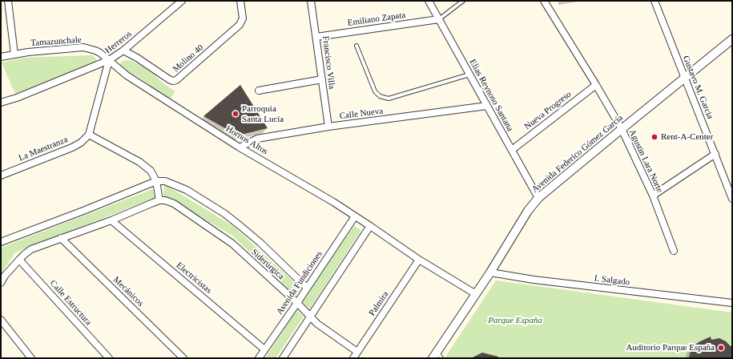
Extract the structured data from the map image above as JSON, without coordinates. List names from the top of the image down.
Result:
{
  "streets": {
    "street": [
      "Emiliano Zapata",
      "Tamazunchale",
      "Herreros",
      "Molino 40",
      "Francisco Villa",
      "Gustavo M. Garcia",
      "Elias Reynoso Santana",
      "Nueva Progreso",
      "Calle Nueva",
      "Hornos Altos",
      "La Maestranza",
      "Avenida Federico Gómez García",
      "Agustin Lara Norte",
      "Siderúrgica",
      "Electricistas",
      "I. Salgado",
      "Avenida Fundiciones",
      "Mecánicos",
      "Calle Estructura",
      "Palmira"
    ]
  },
  "crossings": [
    ["Emiliano Zapata", "Francisco Villa"],
    ["Emiliano Zapata", "Elias Reynoso Santana"],
    ["Tamazunchale", "Herreros"],
    ["Tamazunchale", "Hornos Altos"],
    ["Herreros", "Molino 40"],
    ["Herreros", "Hornos Altos"],
    ["Herreros", "La Maestranza"],
    ["Francisco Villa", "Calle Nueva"],
    ["Gustavo M. Garcia", "Avenida Federico Gómez García"],
    ["Elias Reynoso Santana", "Nueva Progreso"],
    ["Elias Reynoso Santana", "Calle Nueva"],
    ["Elias Reynoso Santana", "Avenida Federico Gómez García"],
    ["Nueva Progreso", "Agustin Lara Norte"],
    ["Calle Nueva", "Hornos Altos"],
    ["Hornos Altos", "Avenida Federico Gómez García"],
    ["Hornos Altos", "Avenida Fundiciones"],
    ["Hornos Altos", "Palmira"],
    ["Avenida Federico Gómez García", "Agustin Lara Norte"],
    ["Avenida Federico Gómez García", "I. Salgado"],
    ["Siderúrgica", "Avenida Fundiciones"],
    ["Siderúrgica", "Palmira"],
    ["Electricistas", "Avenida Fundiciones"]
  ],
  "parks": ["Parque España"],
  "places": ["Parroquia Santa Lucía", "Rent-A-Center", "Auditorio Parque España"]
}
